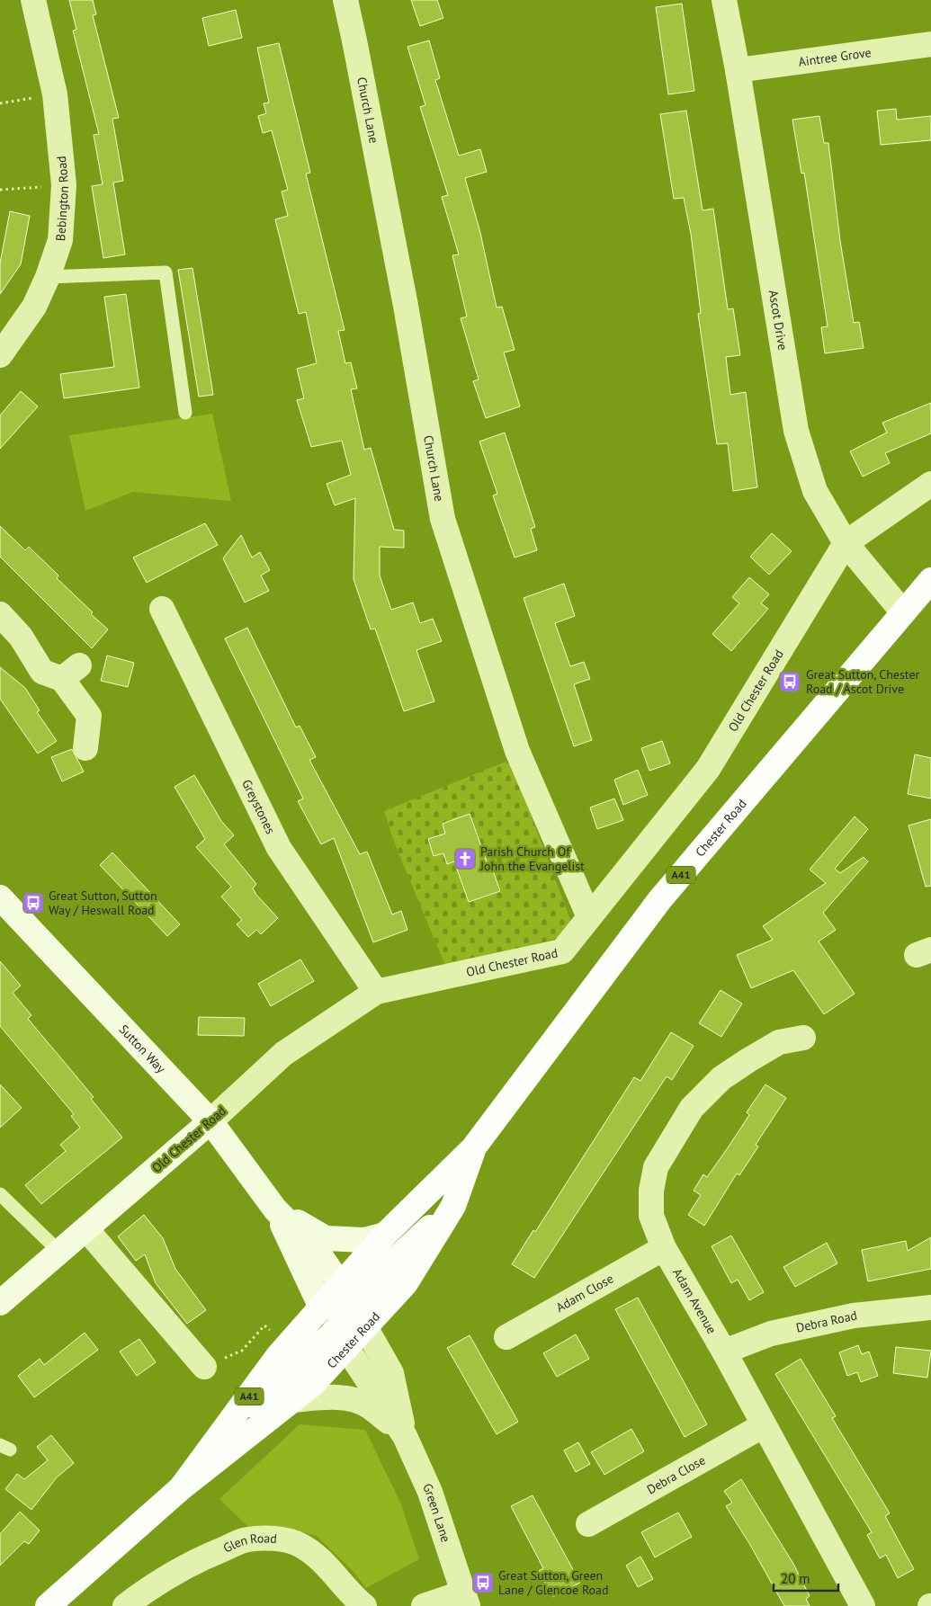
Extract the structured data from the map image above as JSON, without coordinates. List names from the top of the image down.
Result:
{
  "streets": {
    "main road": [
      "Old Chester Road",
      "Chester Road",
      "A41",
      "Sutton Way"
    ],
    "street": [
      "Aintree Grove",
      "Church Lane",
      "Bebington Road",
      "Ascot Drive",
      "Greystones",
      "Adam Close",
      "Adam Avenue",
      "Debra Road",
      "Debra Close",
      "Green Lane",
      "Glen Road"
    ]
  },
  "crossings": [
    ["Aintree Grove", "Ascot Drive"],
    ["Church Lane", "Old Chester Road"],
    ["Ascot Drive", "Old Chester Road"],
    ["Ascot Drive", "Chester Road"],
    ["Old Chester Road", "Greystones"],
    ["Old Chester Road", "Sutton Way"],
    ["Chester Road", "A41"],
    ["Chester Road", "Sutton Way"],
    ["Chester Road", "Green Lane"],
    ["A41", "Sutton Way"],
    ["A41", "Green Lane"],
    ["Sutton Way", "Green Lane"],
    ["Adam Close", "Adam Avenue"],
    ["Adam Avenue", "Debra Road"],
    ["Adam Avenue", "Debra Close"]
  ],
  "places": {
    "bus stop": ["Great Sutton, Chester Road / Ascot Drive", "Great Sutton, Sutton Way / Heswall Road", "Great Sutton, Green Lane / Glencoe Road"],
    "church": ["Parish Church Of John the Evangelist"]
  },
  "scale_bar": "20 m"
}
